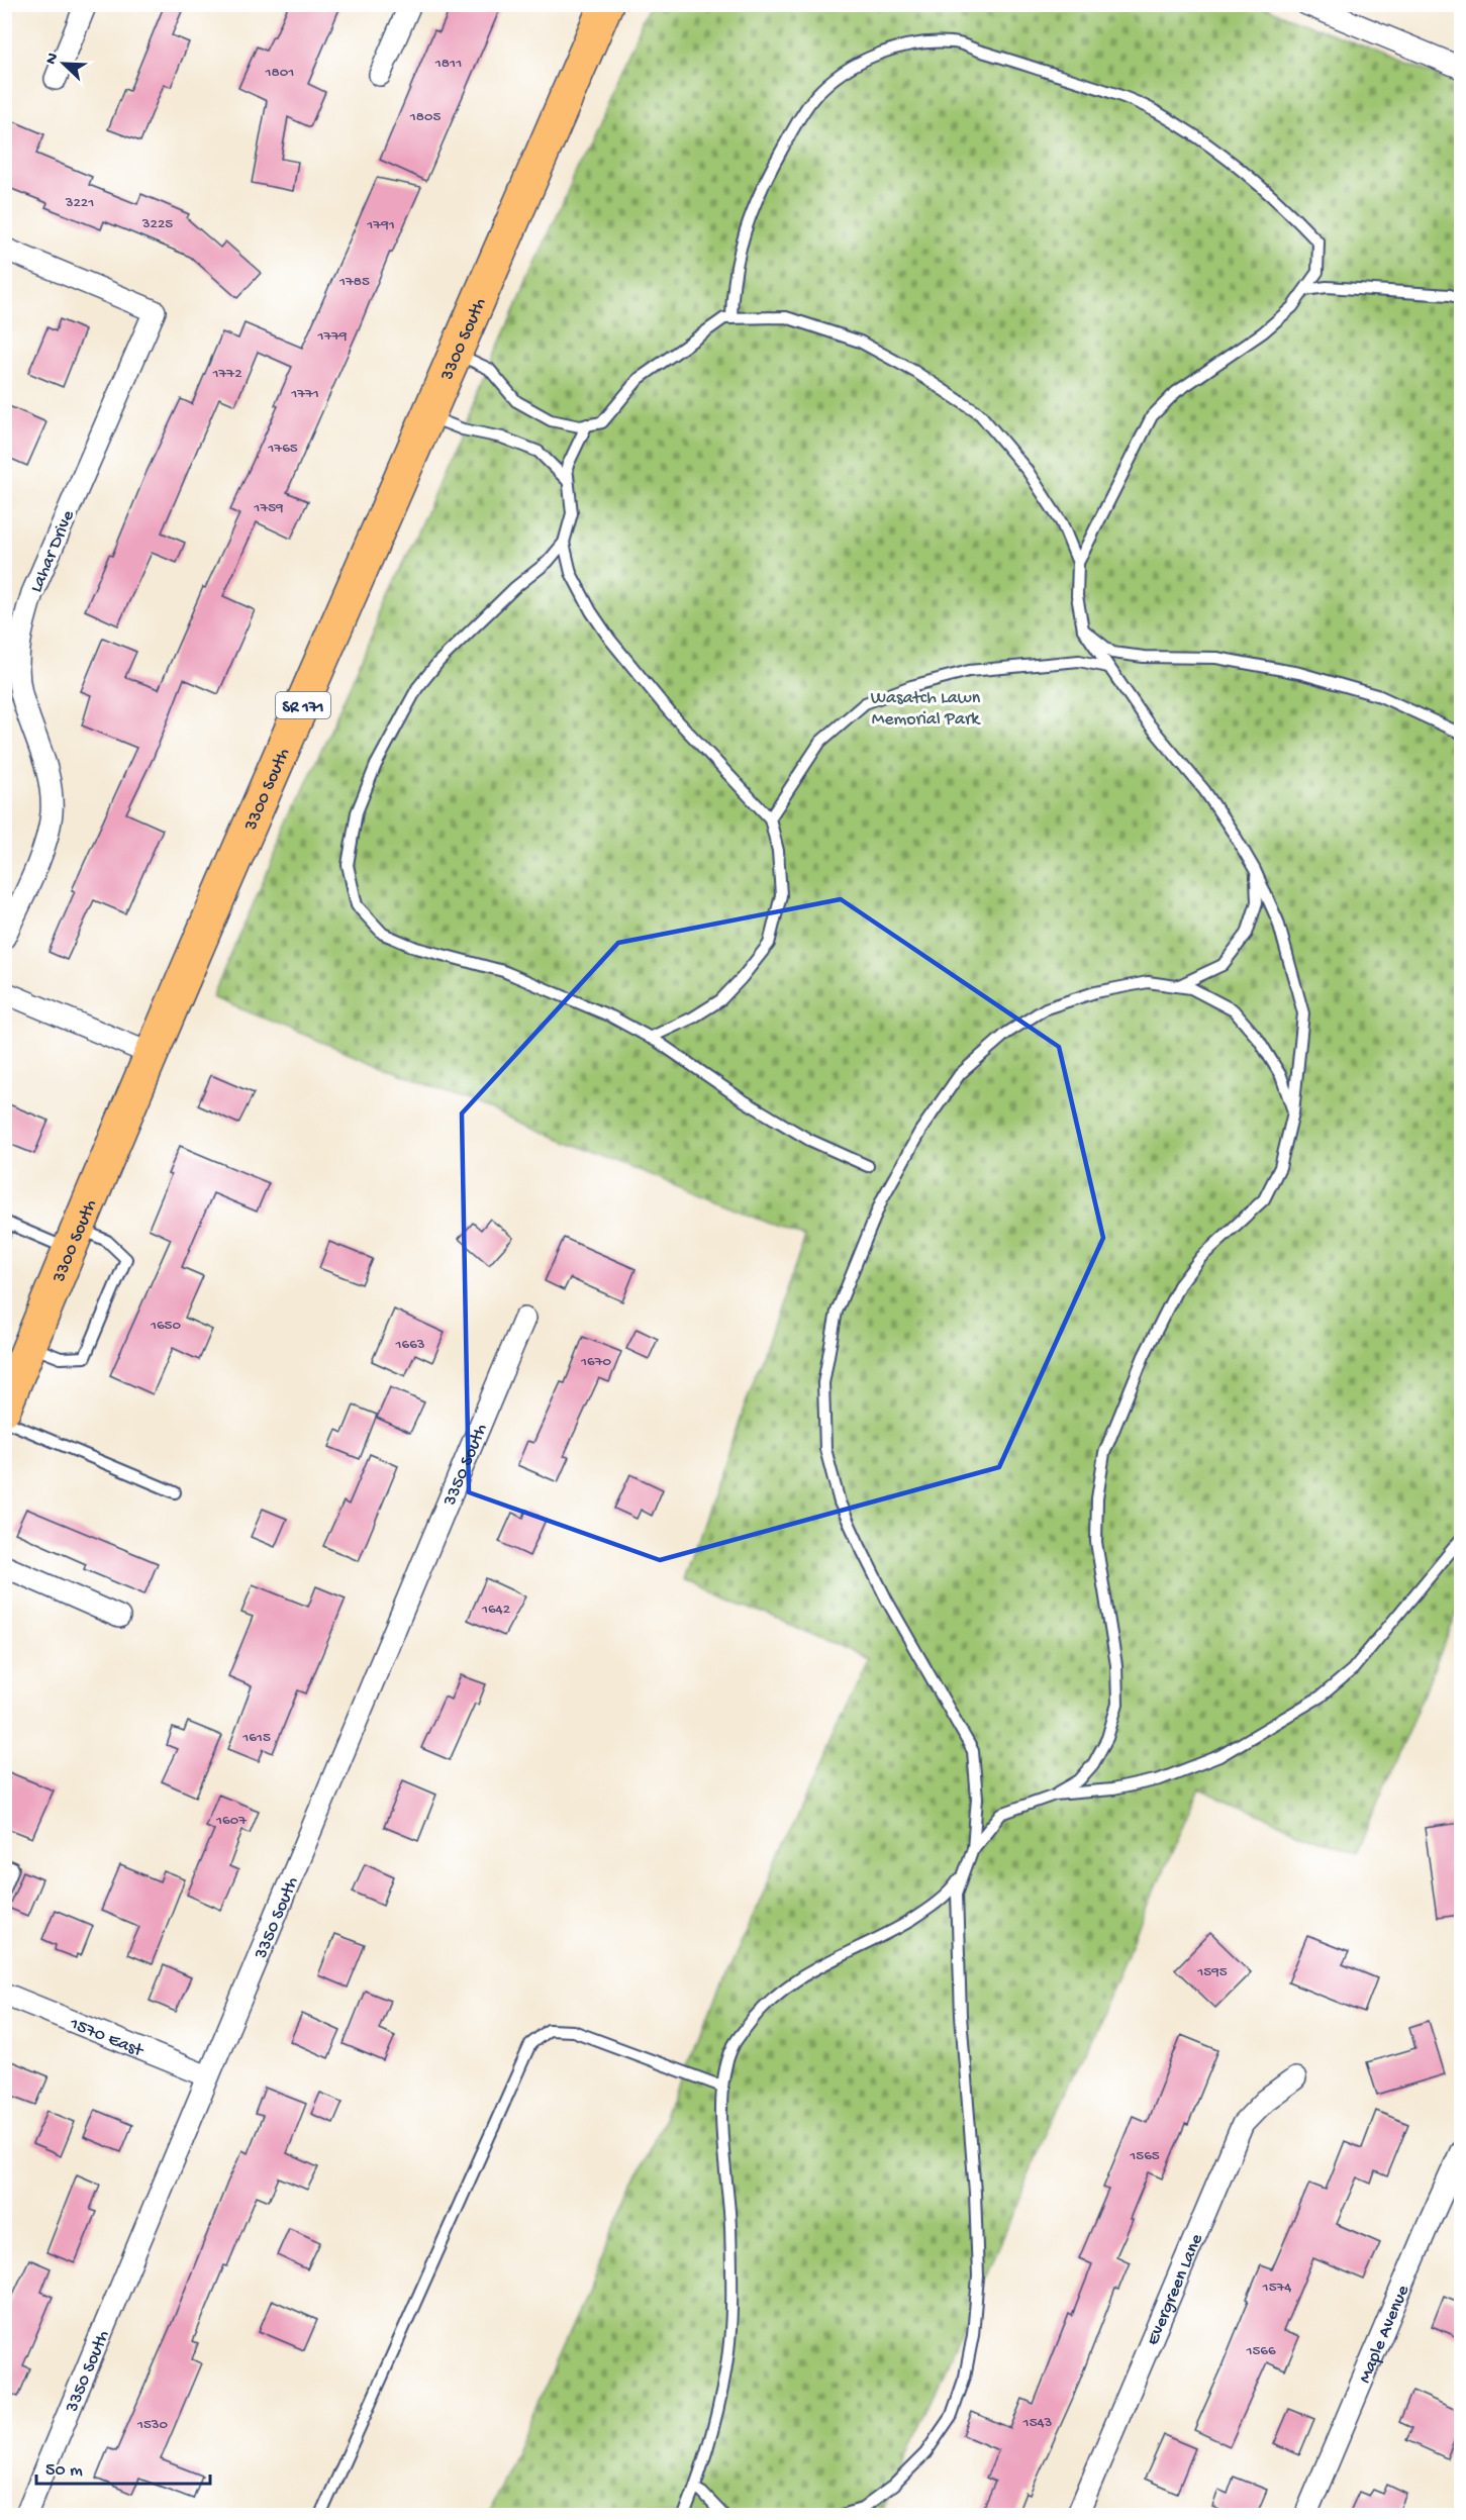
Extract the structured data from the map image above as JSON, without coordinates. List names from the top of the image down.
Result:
{
  "streets": {
    "main road": ["3300 South", "SR 171"],
    "street": [
      "Lahar Drive",
      "3350 South",
      "1570 East",
      "Evergreen Lane",
      "Maple Avenue"
    ]
  },
  "crossings": [
    ["3350 South", "1570 East"]
  ],
  "parks": ["Wasatch Lawn Memorial Park"],
  "house_numbers": [
    "1811",
    "1801",
    "1805",
    "3221",
    "3225",
    "1791",
    "1785",
    "1779",
    "1772",
    "1771",
    "1765",
    "1759",
    "1650",
    "1663",
    "1670",
    "1642",
    "1615",
    "1607",
    "1595",
    "1565",
    "1574",
    "1566",
    "1543",
    "1530"
  ],
  "scale_bar": "50 m",
  "north": "top left"
}
